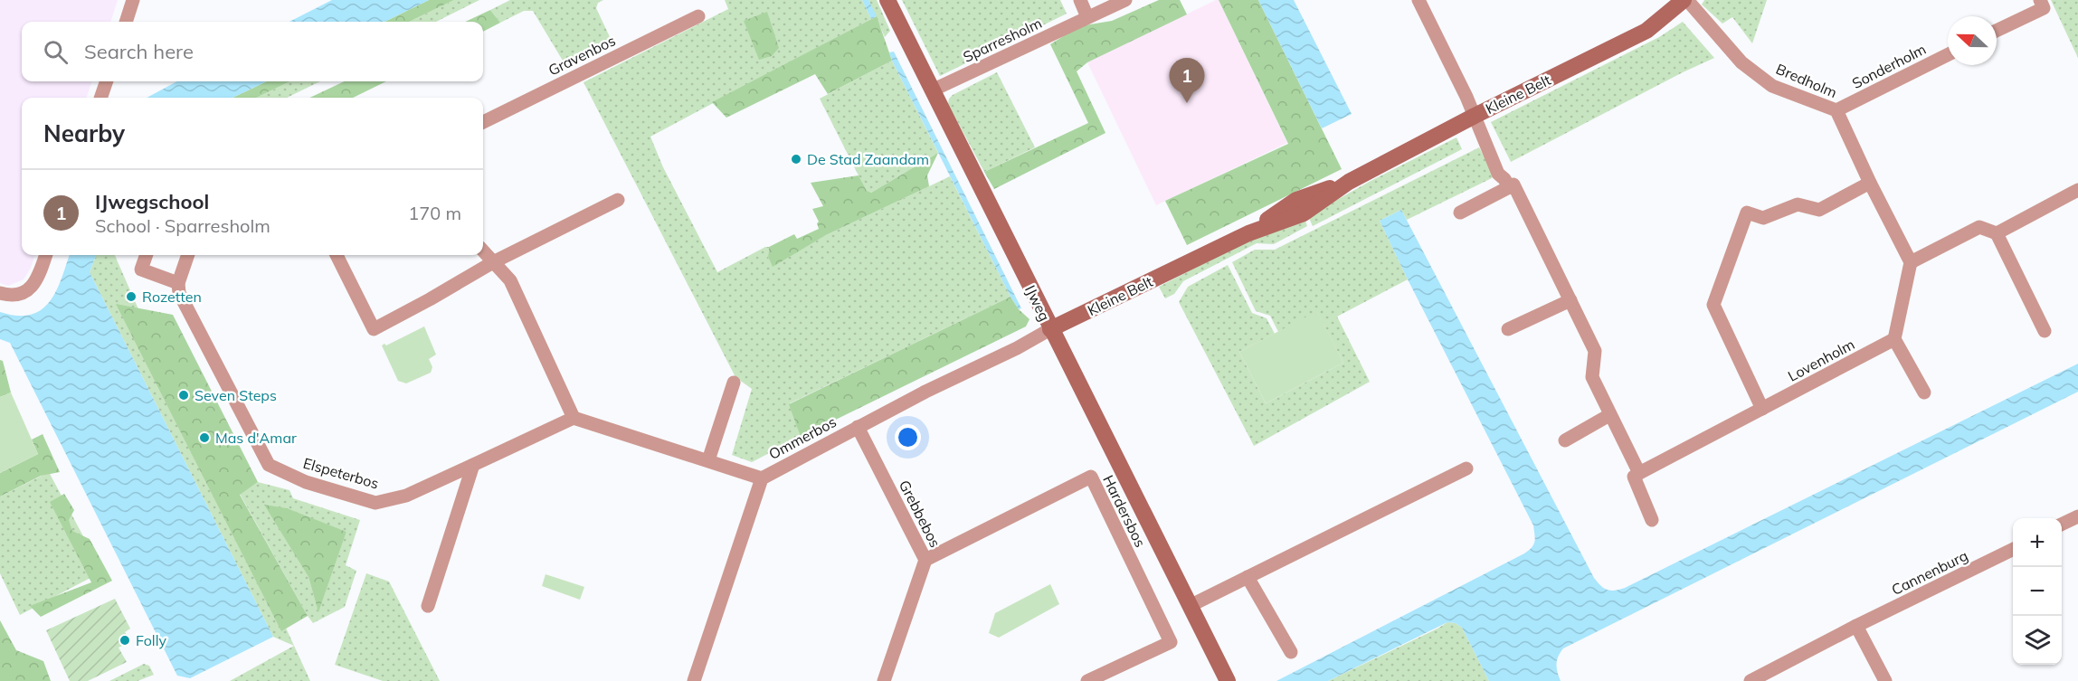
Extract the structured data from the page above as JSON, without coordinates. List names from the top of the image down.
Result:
{
  "streets": {
    "street": [
      "Sparresholm",
      "Gravenbos",
      "Sonderholm",
      "Bredholm",
      "Kleine Belt",
      "IJweg",
      "Lovenholm",
      "Ommerbos",
      "Elspeterbos",
      "Hardersbos",
      "Grebbebos",
      "Cannenburg"
    ]
  },
  "crossings": [
    ["Sparresholm", "IJweg"],
    ["Sonderholm", "Bredholm"],
    ["Bredholm", "Kleine Belt"],
    ["Kleine Belt", "IJweg"],
    ["Kleine Belt", "Ommerbos"],
    ["IJweg", "Ommerbos"],
    ["Ommerbos", "Grebbebos"],
    ["Hardersbos", "Grebbebos"]
  ],
  "places": [
    "De Stad Zaandam",
    "Rozetten",
    "Seven Steps",
    "Mas d'Amar",
    "Folly"
  ],
  "north": "left",
  "page": {
    "search": "Search here",
    "pins": "1",
    "heading": "Nearby",
    "list": [
      {
        "mark": "1",
        "name": "IJwegschool",
        "note": "School · Sparresholm",
        "value": "170 m"
      }
    ],
    "map_buttons": ["+", "−"]
  }
}
